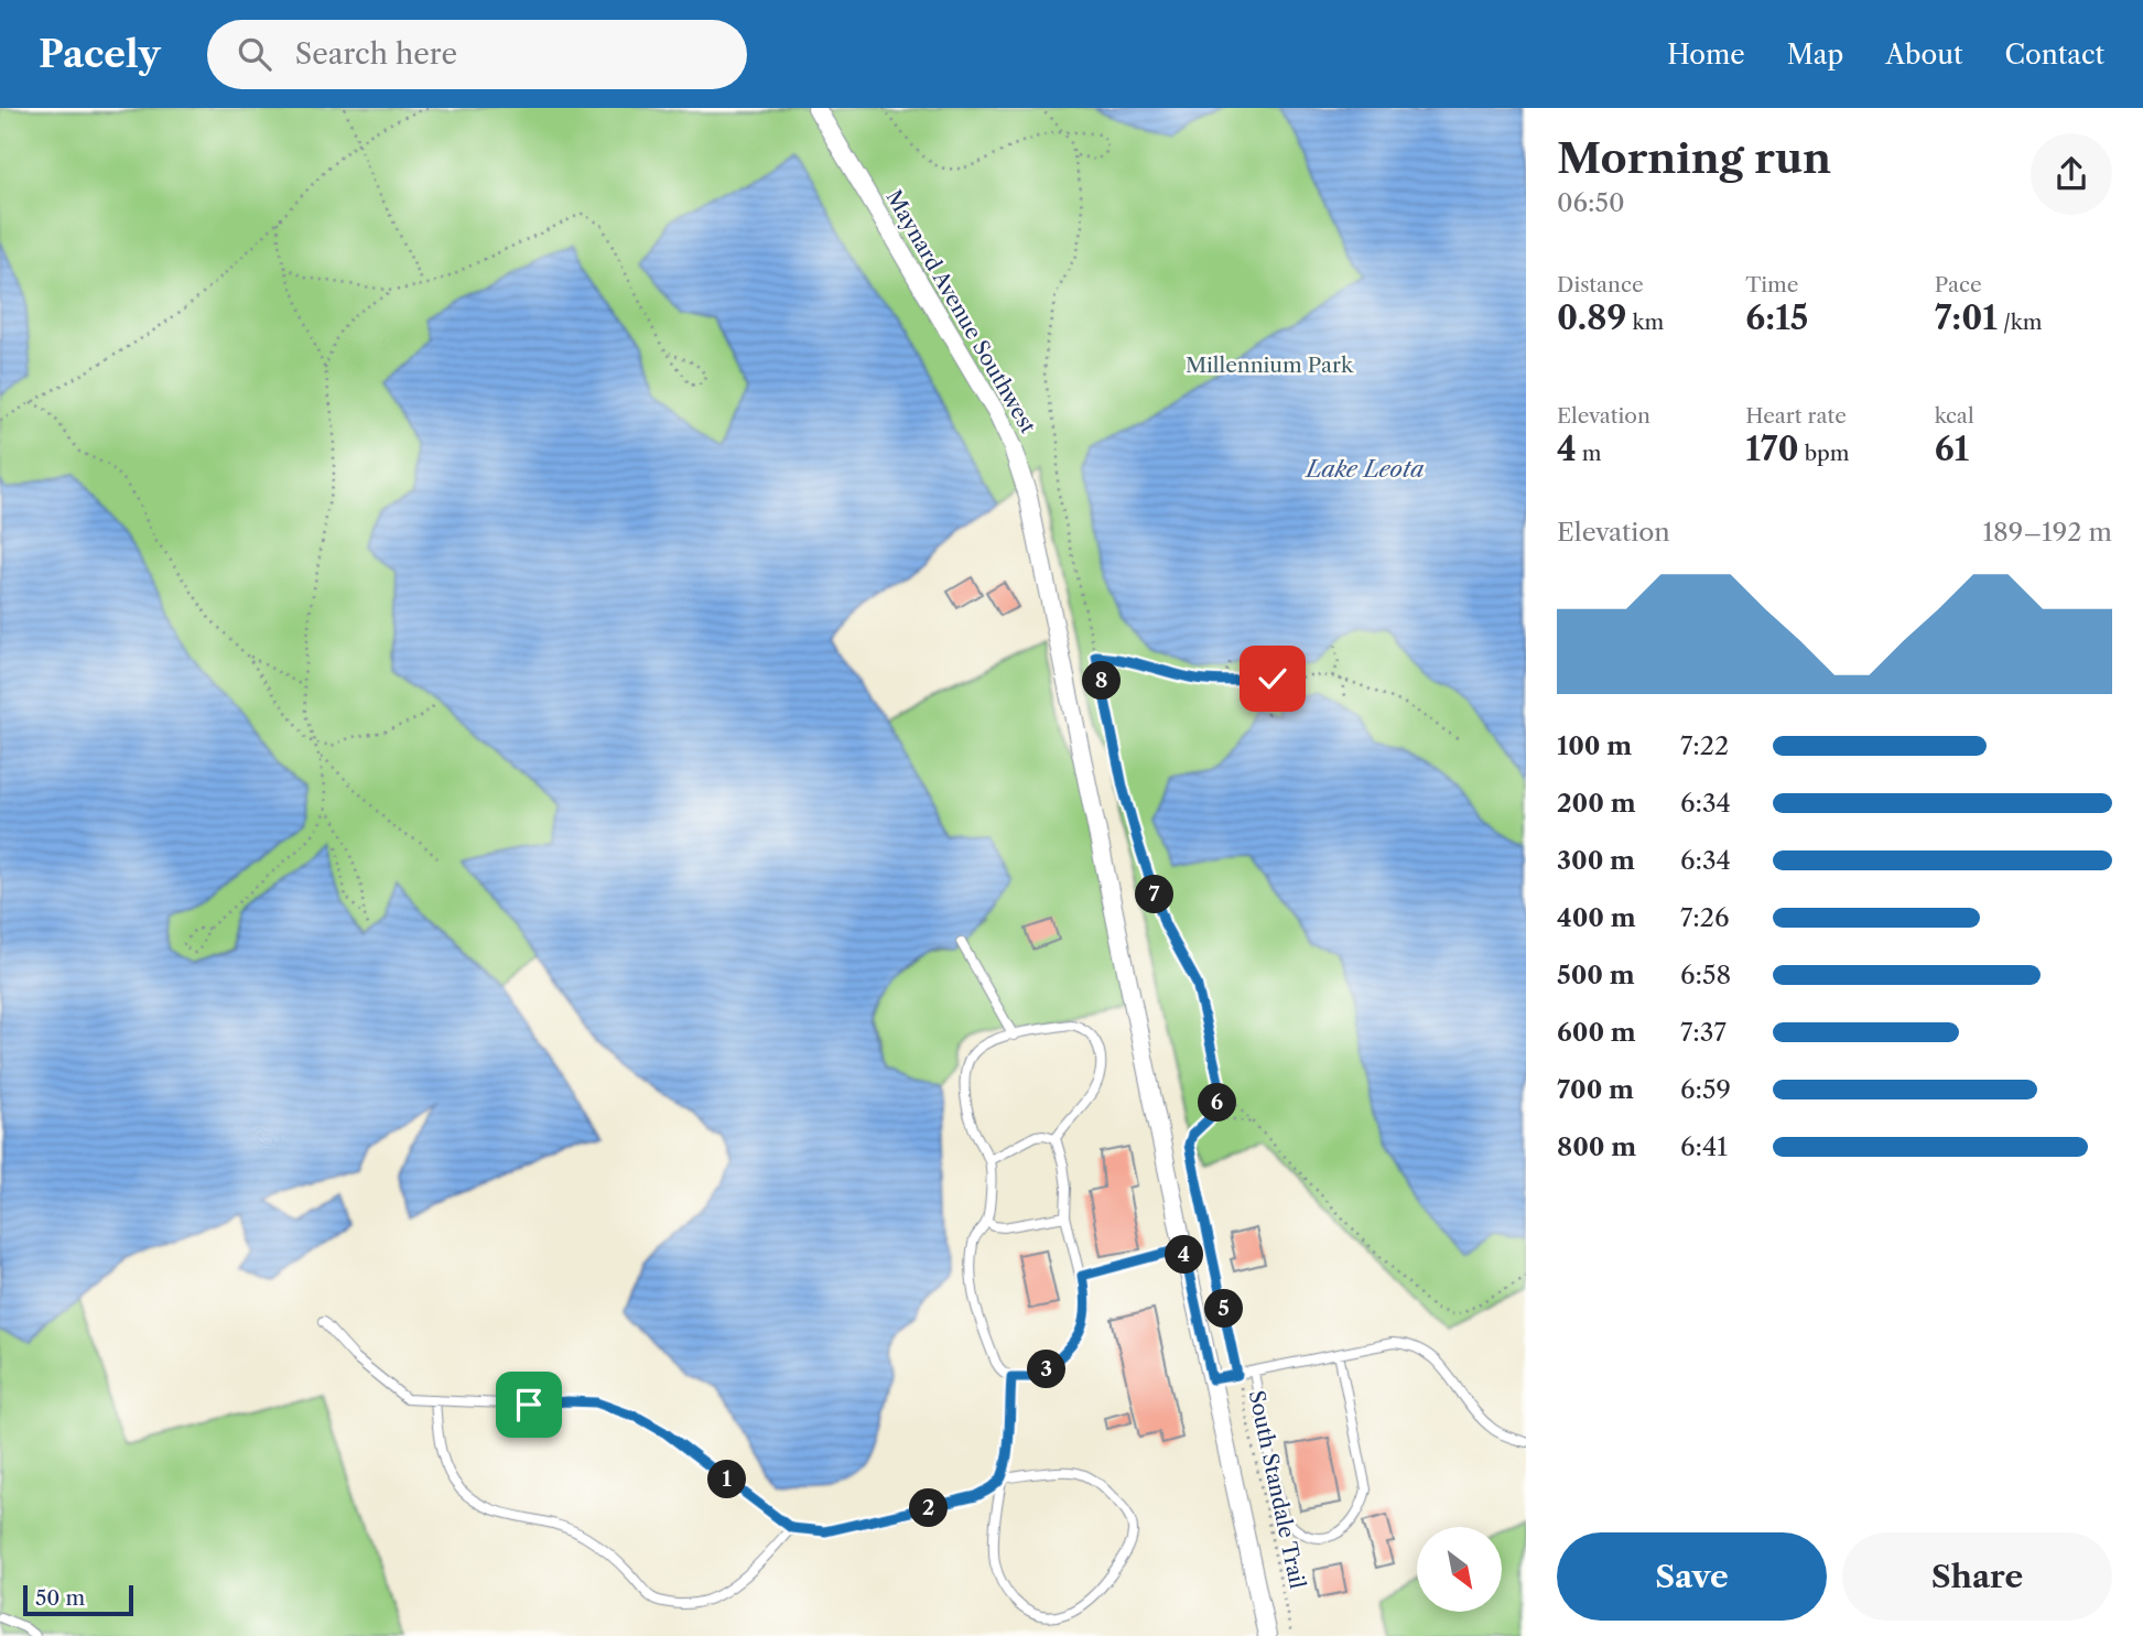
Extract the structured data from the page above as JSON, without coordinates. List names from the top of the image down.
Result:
{
  "streets": {
    "street": ["Maynard Avenue Southwest"],
    "path": ["South Standale Trail"]
  },
  "water": ["Lake Leota"],
  "parks": ["Millennium Park"],
  "scale_bar": "50 m",
  "north": "bottom right",
  "page": {
    "header": "Pacely",
    "search": "Search here",
    "nav": [
      "Home",
      "Map",
      "About",
      "Contact"
    ],
    "heading": ["Morning run", "06:50"],
    "stats": [
      ["Distance", "0.89 km"],
      ["Time", "6:15"],
      ["Pace", "7:01 /km"],
      ["Elevation", "4 m"],
      ["Heart rate", "170 bpm"],
      ["kcal", "61"]
    ],
    "chart": ["Elevation", "189–192 m"],
    "pins": [
      "8",
      "7",
      "6",
      "4",
      "5",
      "3",
      "1",
      "2"
    ],
    "list": [
      {
        "name": "100 m",
        "note": "7:22"
      },
      {
        "name": "200 m",
        "note": "6:34"
      },
      {
        "name": "300 m",
        "note": "6:34"
      },
      {
        "name": "400 m",
        "note": "7:26"
      },
      {
        "name": "500 m",
        "note": "6:58"
      },
      {
        "name": "600 m",
        "note": "7:37"
      },
      {
        "name": "700 m",
        "note": "6:59"
      },
      {
        "name": "800 m",
        "note": "6:41"
      }
    ],
    "buttons": ["Save", "Share"],
    "scale": "50 m"
  }
}
